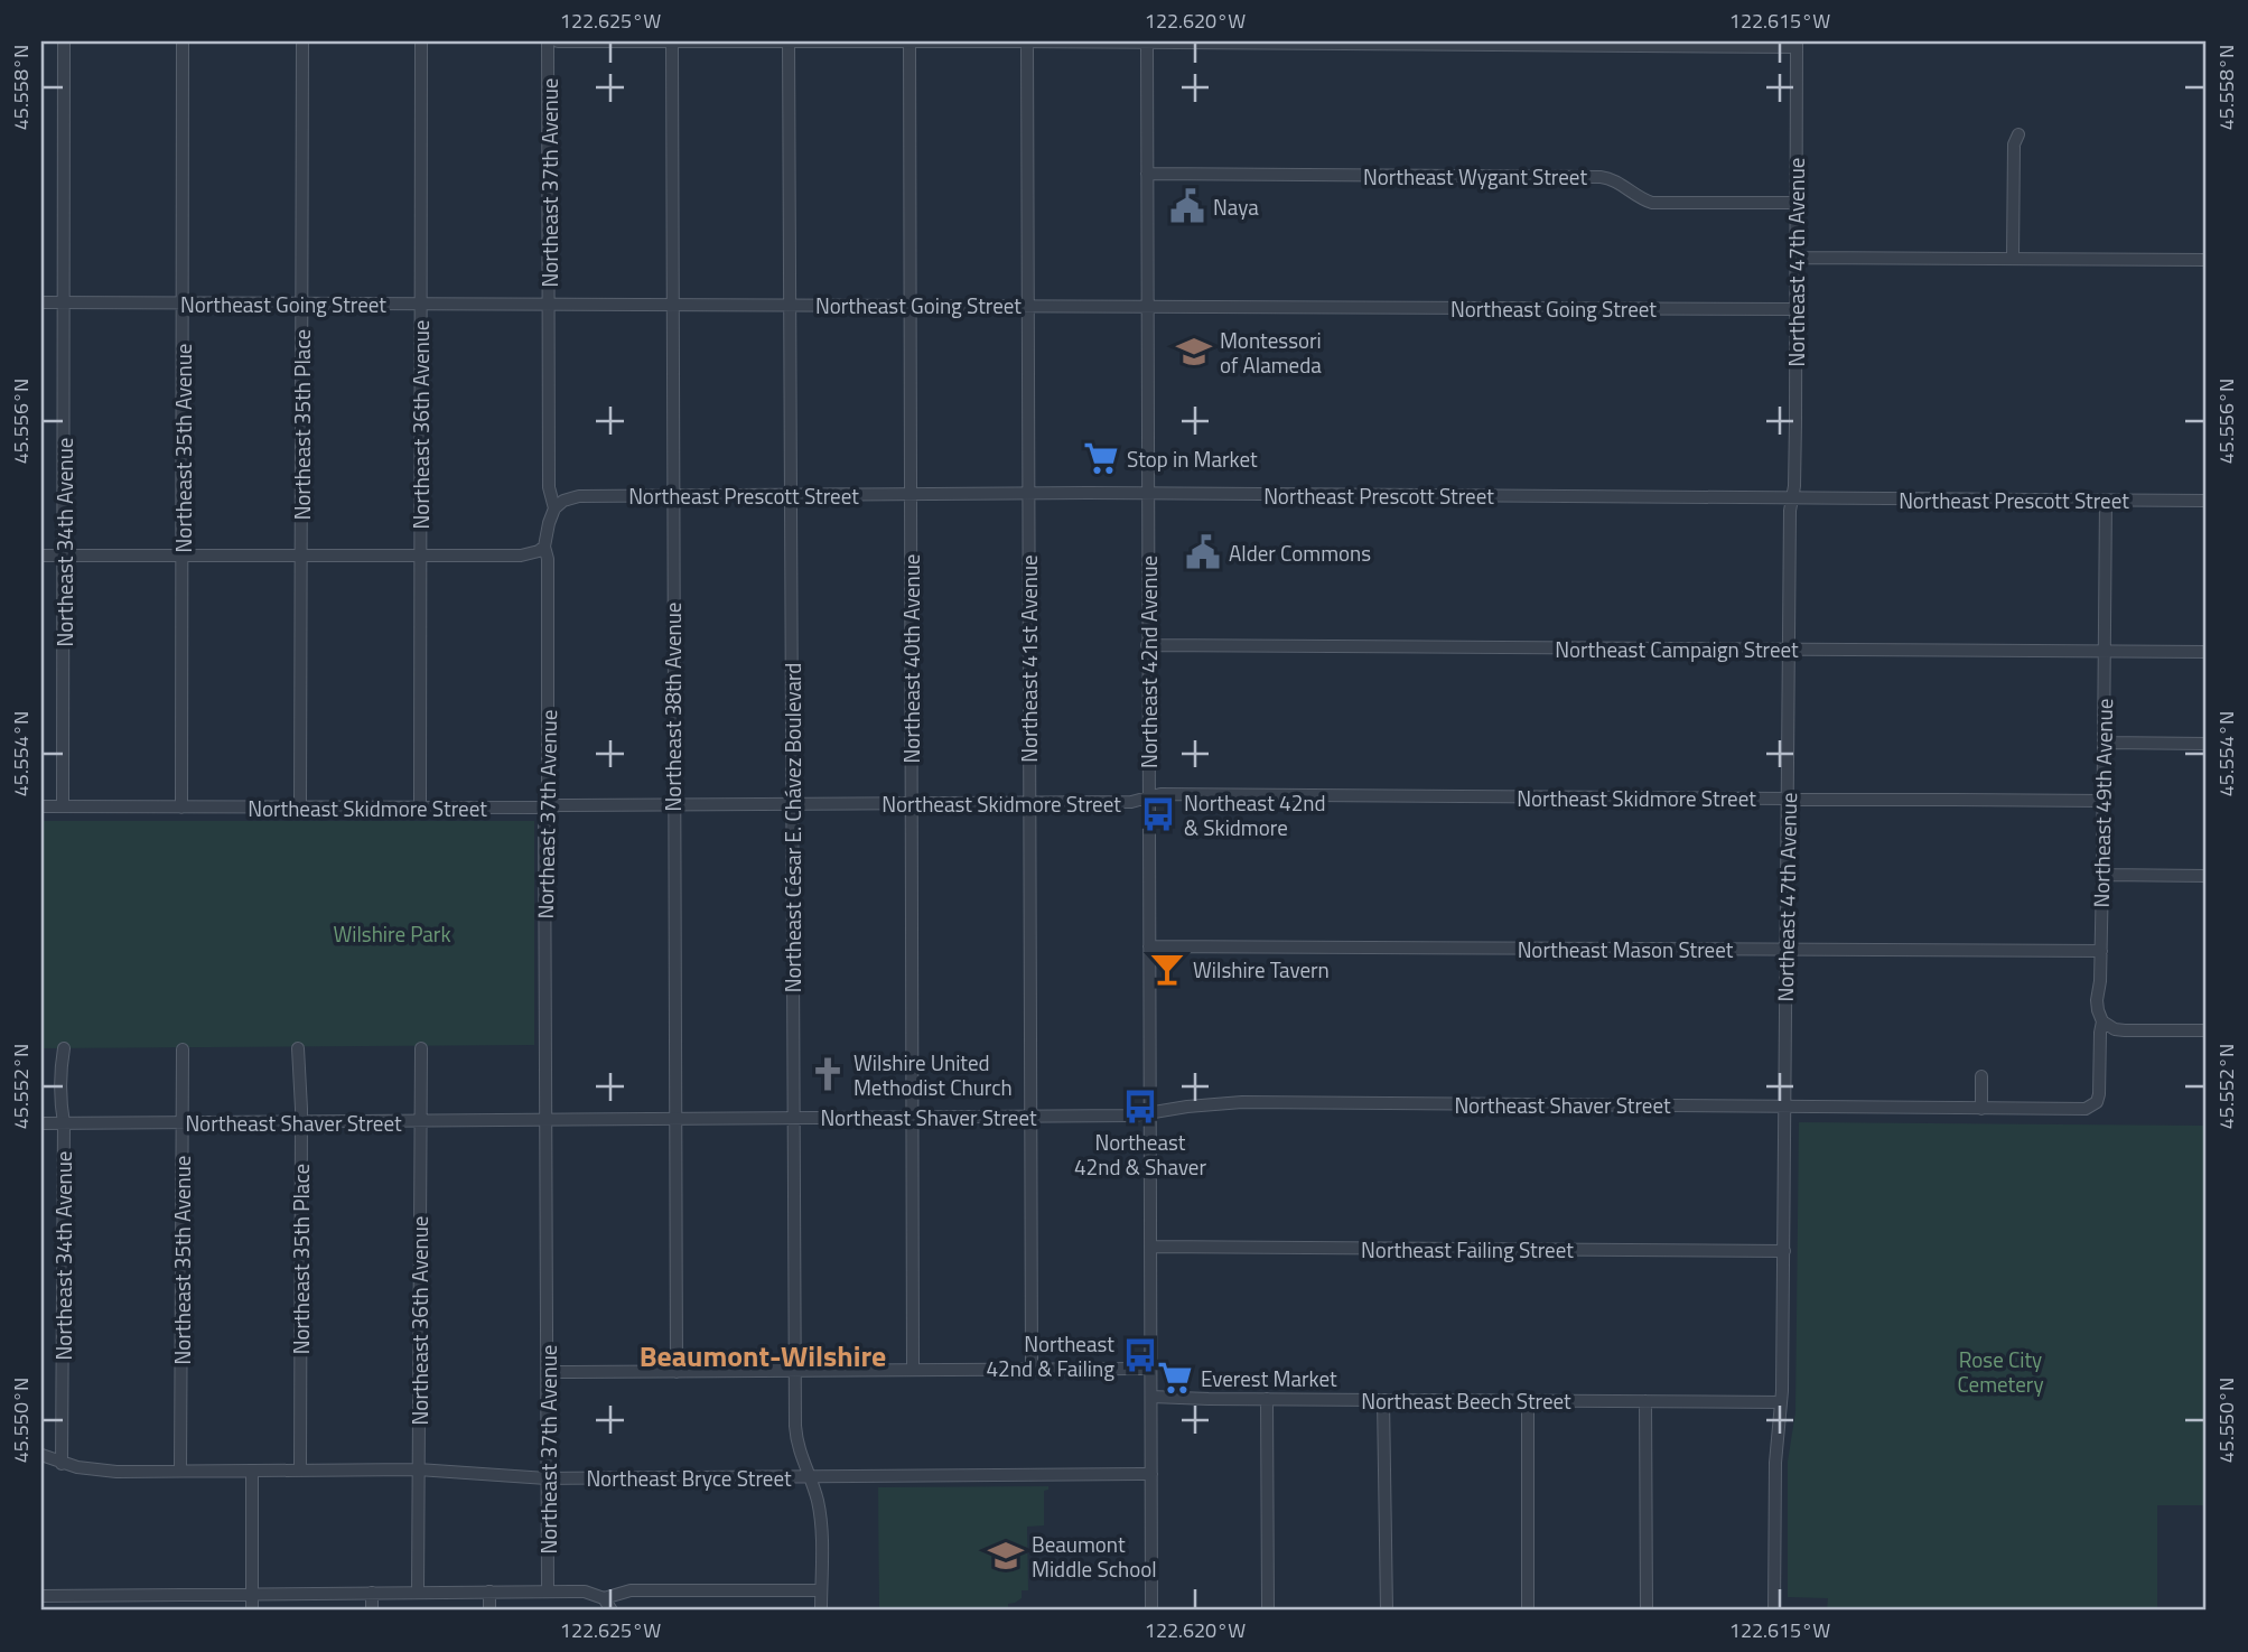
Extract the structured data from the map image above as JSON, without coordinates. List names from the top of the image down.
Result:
{
  "streets": {
    "street": [
      "Northeast Wygant Street",
      "Northeast 37th Avenue",
      "Northeast 47th Avenue",
      "Northeast Going Street",
      "Northeast 35th Place",
      "Northeast 36th Avenue",
      "Northeast 35th Avenue",
      "Northeast Prescott Street",
      "Northeast 34th Avenue",
      "Northeast Campaign Street",
      "Northeast 40th Avenue",
      "Northeast 41st Avenue",
      "Northeast 42nd Avenue",
      "Northeast 38th Avenue",
      "Northeast Skidmore Street",
      "Northeast 49th Avenue",
      "Northeast César E. Chávez Boulevard",
      "Northeast Mason Street",
      "Northeast Shaver Street",
      "Northeast Failing Street",
      "Northeast Beech Street",
      "Northeast Bryce Street"
    ]
  },
  "crossings": [
    ["Northeast Wygant Street", "Northeast 47th Avenue"],
    ["Northeast Wygant Street", "Northeast 42nd Avenue"],
    ["Northeast 37th Avenue", "Northeast Going Street"],
    ["Northeast 37th Avenue", "Northeast Prescott Street"],
    ["Northeast 37th Avenue", "Northeast Skidmore Street"],
    ["Northeast 37th Avenue", "Northeast Shaver Street"],
    ["Northeast 37th Avenue", "Northeast Bryce Street"],
    ["Northeast 47th Avenue", "Northeast Going Street"],
    ["Northeast 47th Avenue", "Northeast Prescott Street"],
    ["Northeast 47th Avenue", "Northeast Campaign Street"],
    ["Northeast 47th Avenue", "Northeast Skidmore Street"],
    ["Northeast 47th Avenue", "Northeast Mason Street"],
    ["Northeast 47th Avenue", "Northeast Shaver Street"],
    ["Northeast 47th Avenue", "Northeast Failing Street"],
    ["Northeast 47th Avenue", "Northeast Beech Street"],
    ["Northeast Going Street", "Northeast 35th Place"],
    ["Northeast Going Street", "Northeast 36th Avenue"],
    ["Northeast Going Street", "Northeast 35th Avenue"],
    ["Northeast Going Street", "Northeast 34th Avenue"],
    ["Northeast Going Street", "Northeast 40th Avenue"],
    ["Northeast Going Street", "Northeast 41st Avenue"],
    ["Northeast Going Street", "Northeast 42nd Avenue"],
    ["Northeast Going Street", "Northeast 38th Avenue"],
    ["Northeast Going Street", "Northeast César E. Chávez Boulevard"],
    ["Northeast 35th Place", "Northeast Skidmore Street"],
    ["Northeast 35th Place", "Northeast Shaver Street"],
    ["Northeast 35th Place", "Northeast Bryce Street"],
    ["Northeast 36th Avenue", "Northeast Skidmore Street"],
    ["Northeast 36th Avenue", "Northeast Shaver Street"],
    ["Northeast 36th Avenue", "Northeast Bryce Street"],
    ["Northeast 35th Avenue", "Northeast Skidmore Street"],
    ["Northeast 35th Avenue", "Northeast Shaver Street"],
    ["Northeast 35th Avenue", "Northeast Bryce Street"],
    ["Northeast Prescott Street", "Northeast 40th Avenue"],
    ["Northeast Prescott Street", "Northeast 41st Avenue"],
    ["Northeast Prescott Street", "Northeast 42nd Avenue"],
    ["Northeast Prescott Street", "Northeast 38th Avenue"],
    ["Northeast Prescott Street", "Northeast 49th Avenue"],
    ["Northeast Prescott Street", "Northeast César E. Chávez Boulevard"],
    ["Northeast 34th Avenue", "Northeast Skidmore Street"],
    ["Northeast 34th Avenue", "Northeast Shaver Street"],
    ["Northeast 34th Avenue", "Northeast Bryce Street"],
    ["Northeast Campaign Street", "Northeast 42nd Avenue"],
    ["Northeast Campaign Street", "Northeast 49th Avenue"],
    ["Northeast 40th Avenue", "Northeast Skidmore Street"],
    ["Northeast 40th Avenue", "Northeast Shaver Street"],
    ["Northeast 41st Avenue", "Northeast Skidmore Street"],
    ["Northeast 41st Avenue", "Northeast Shaver Street"],
    ["Northeast 42nd Avenue", "Northeast Skidmore Street"],
    ["Northeast 42nd Avenue", "Northeast Mason Street"],
    ["Northeast 42nd Avenue", "Northeast Shaver Street"],
    ["Northeast 42nd Avenue", "Northeast Failing Street"],
    ["Northeast 42nd Avenue", "Northeast Beech Street"],
    ["Northeast 42nd Avenue", "Northeast Bryce Street"],
    ["Northeast 38th Avenue", "Northeast Skidmore Street"],
    ["Northeast 38th Avenue", "Northeast Shaver Street"],
    ["Northeast Skidmore Street", "Northeast 49th Avenue"],
    ["Northeast Skidmore Street", "Northeast César E. Chávez Boulevard"],
    ["Northeast 49th Avenue", "Northeast Mason Street"],
    ["Northeast 49th Avenue", "Northeast Shaver Street"],
    ["Northeast César E. Chávez Boulevard", "Northeast Shaver Street"],
    ["Northeast César E. Chávez Boulevard", "Northeast Bryce Street"]
  ],
  "districts": ["Beaumont-Wilshire"],
  "parks": ["Wilshire Park", "Rose City Cemetery"],
  "places": {
    "public building": ["Naya", "Alder Commons"],
    "school or university": ["Montessori of Alameda", "Beaumont Middle School"],
    "supermarket": ["Stop in Market", "Everest Market"],
    "bus stop": ["Northeast 42nd & Skidmore", "Northeast 42nd & Shaver", "Northeast 42nd & Failing"],
    "bar": ["Wilshire Tavern"],
    "church": ["Wilshire United Methodist Church"]
  },
  "coordinates": [
    "122.625°W",
    "122.620°W",
    "122.615°W",
    "45.558°N",
    "45.556°N",
    "45.554°N",
    "45.552°N",
    "45.550°N"
  ]
}
